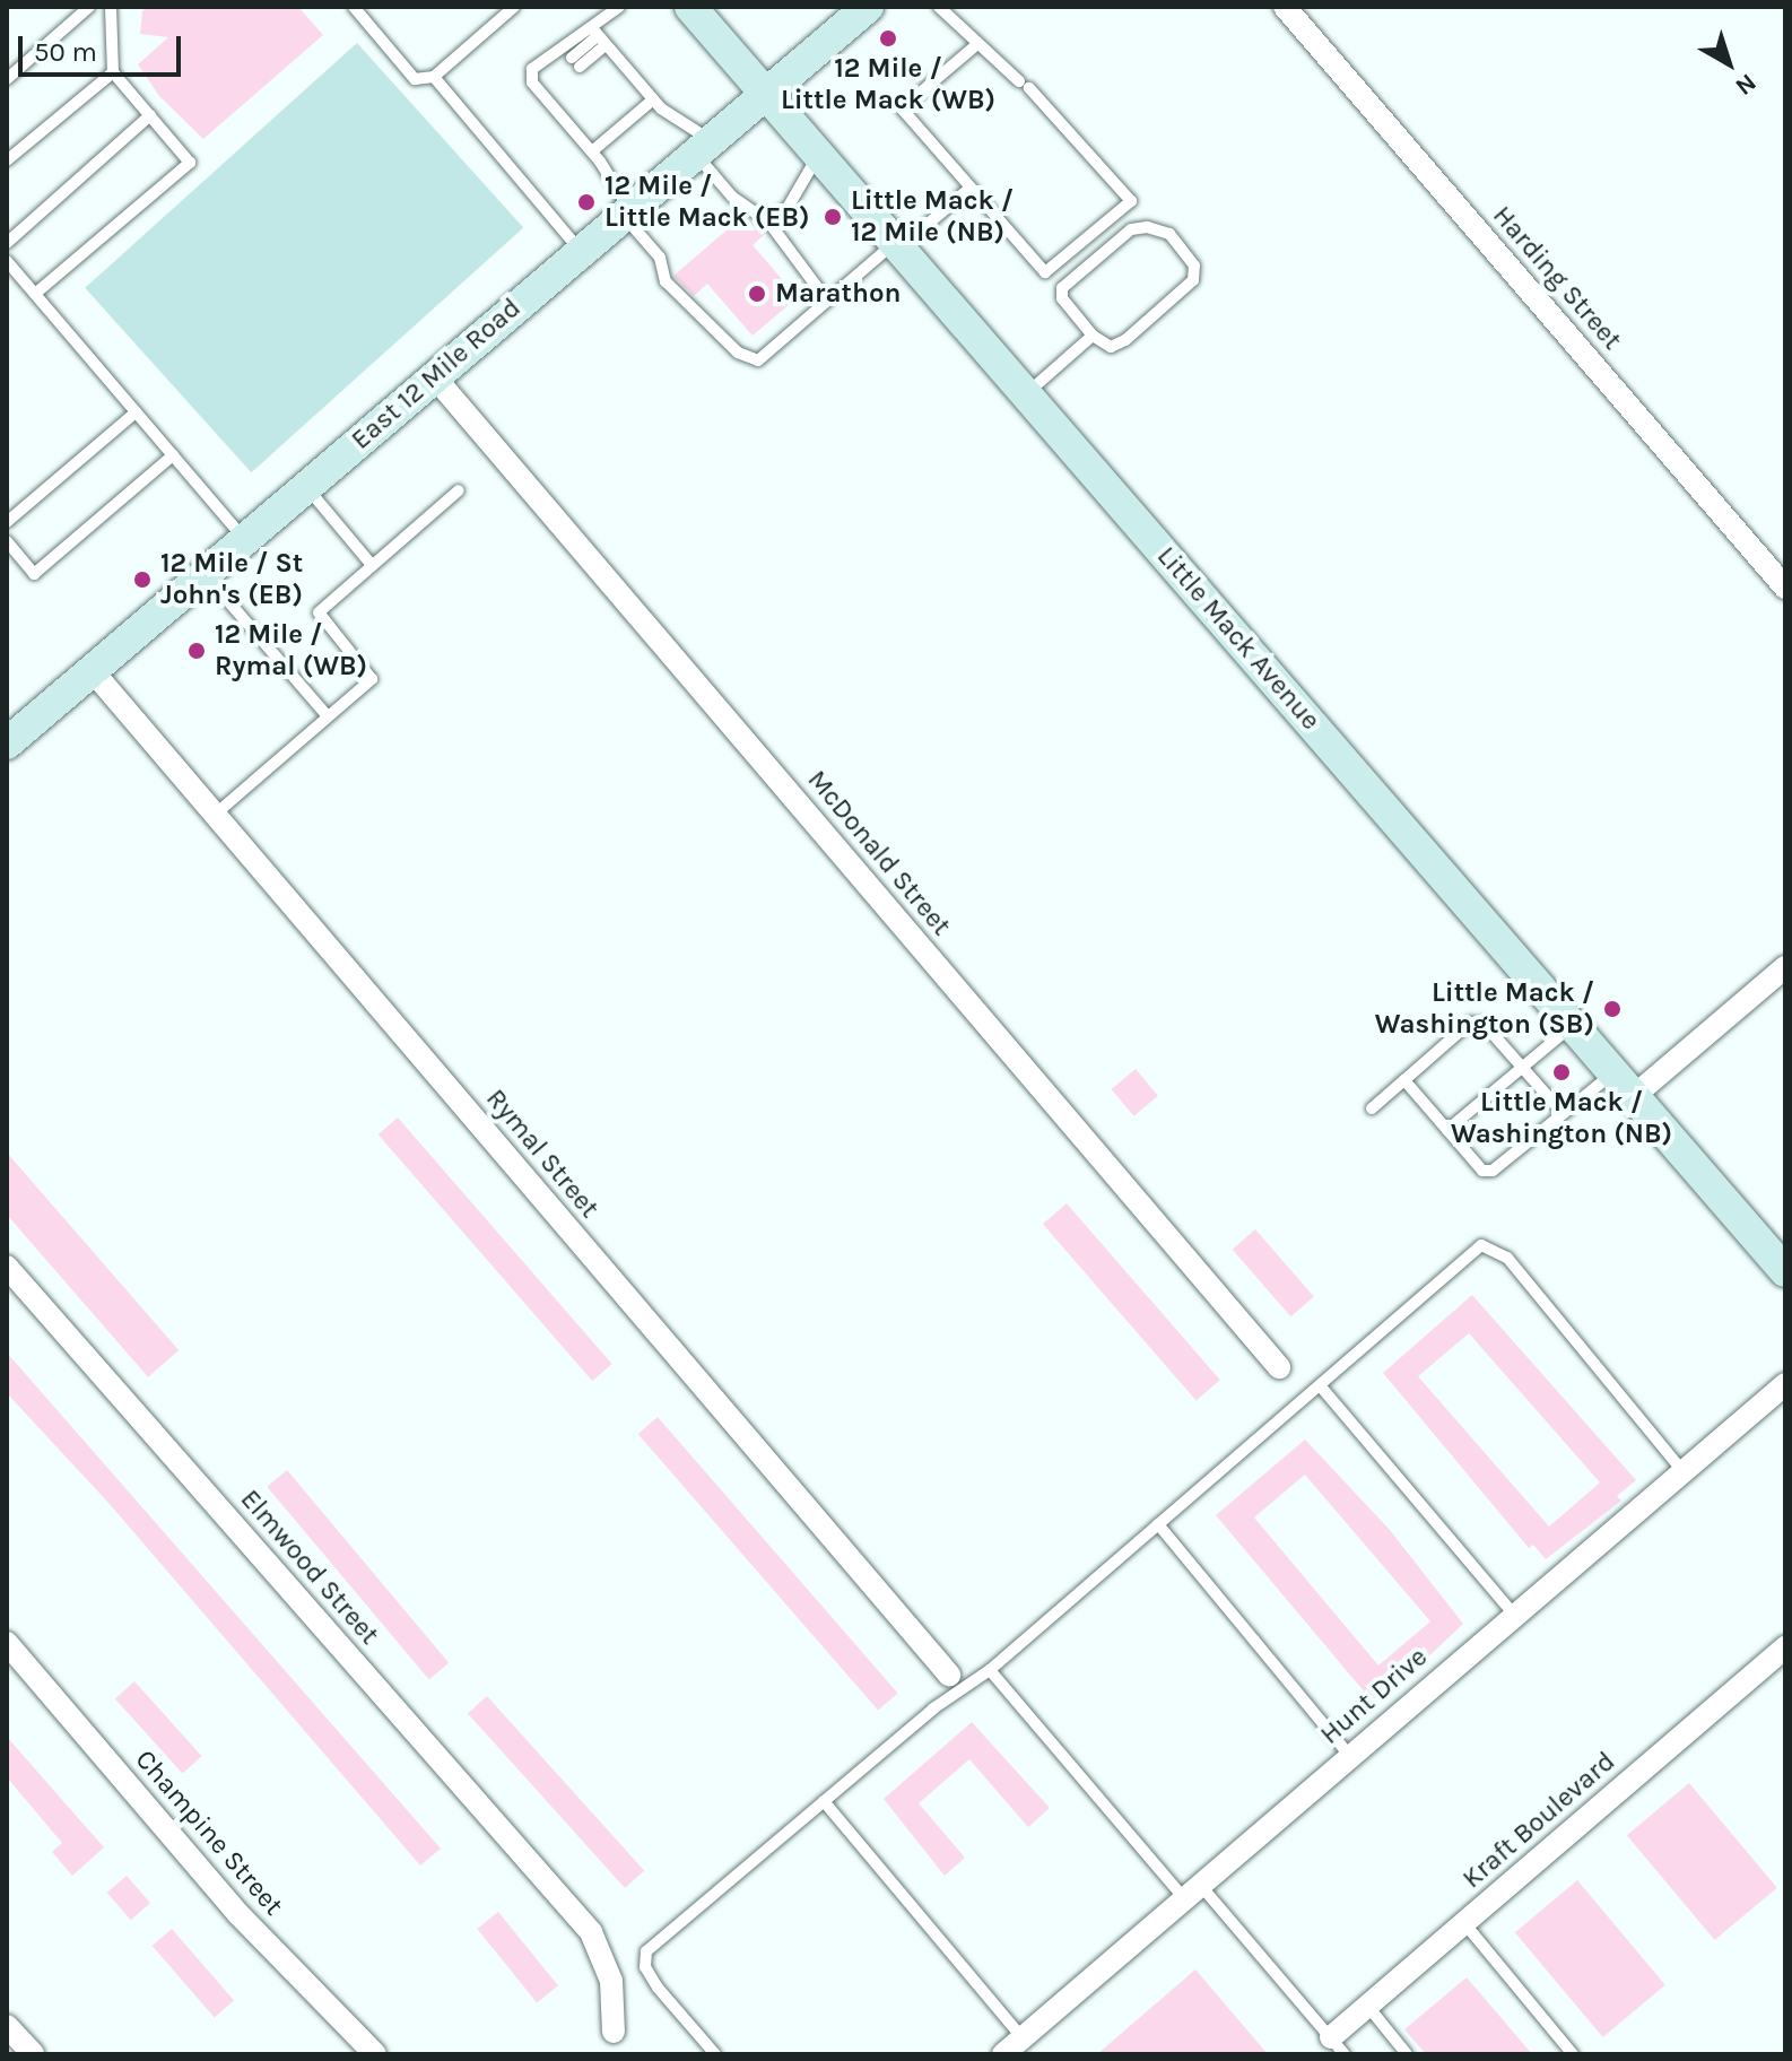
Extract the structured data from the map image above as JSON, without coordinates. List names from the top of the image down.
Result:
{
  "streets": {
    "main road": ["East 12 Mile Road", "Little Mack Avenue"],
    "street": [
      "Harding Street",
      "McDonald Street",
      "Rymal Street",
      "Elmwood Street",
      "Hunt Drive",
      "Kraft Boulevard",
      "Champine Street"
    ]
  },
  "crossings": [
    ["East 12 Mile Road", "Little Mack Avenue"],
    ["East 12 Mile Road", "McDonald Street"],
    ["East 12 Mile Road", "Rymal Street"]
  ],
  "places": [
    "12 Mile / Little Mack (WB)",
    "12 Mile / Little Mack (EB)",
    "Little Mack / 12 Mile (NB)",
    "Marathon",
    "12 Mile / St John's (EB)",
    "12 Mile / Rymal (WB)",
    "Little Mack / Washington (SB)",
    "Little Mack / Washington (NB)"
  ],
  "scale_bar": "50 m",
  "north": "bottom right"
}
